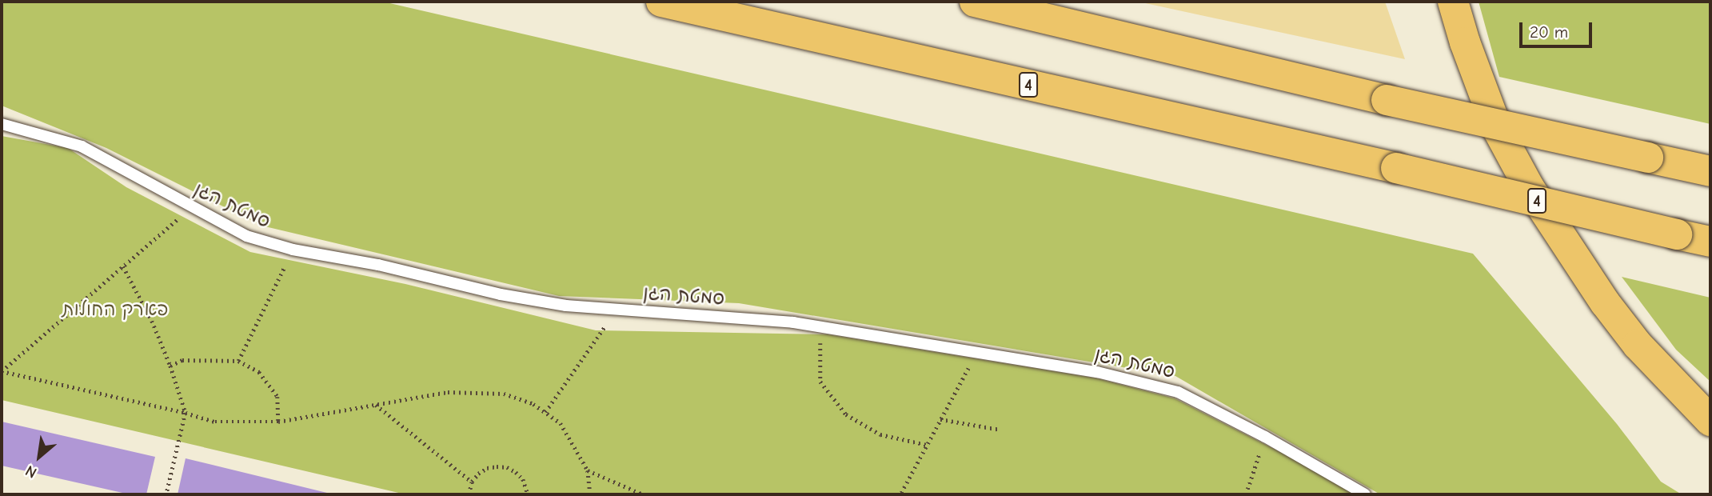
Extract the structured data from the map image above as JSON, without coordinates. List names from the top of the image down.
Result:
{
  "streets": {
    "highway": ["4"],
    "lane": ["סמטת הגן"]
  },
  "parks": ["פארק החולות"],
  "scale_bar": "20 m",
  "north": "bottom left"
}
